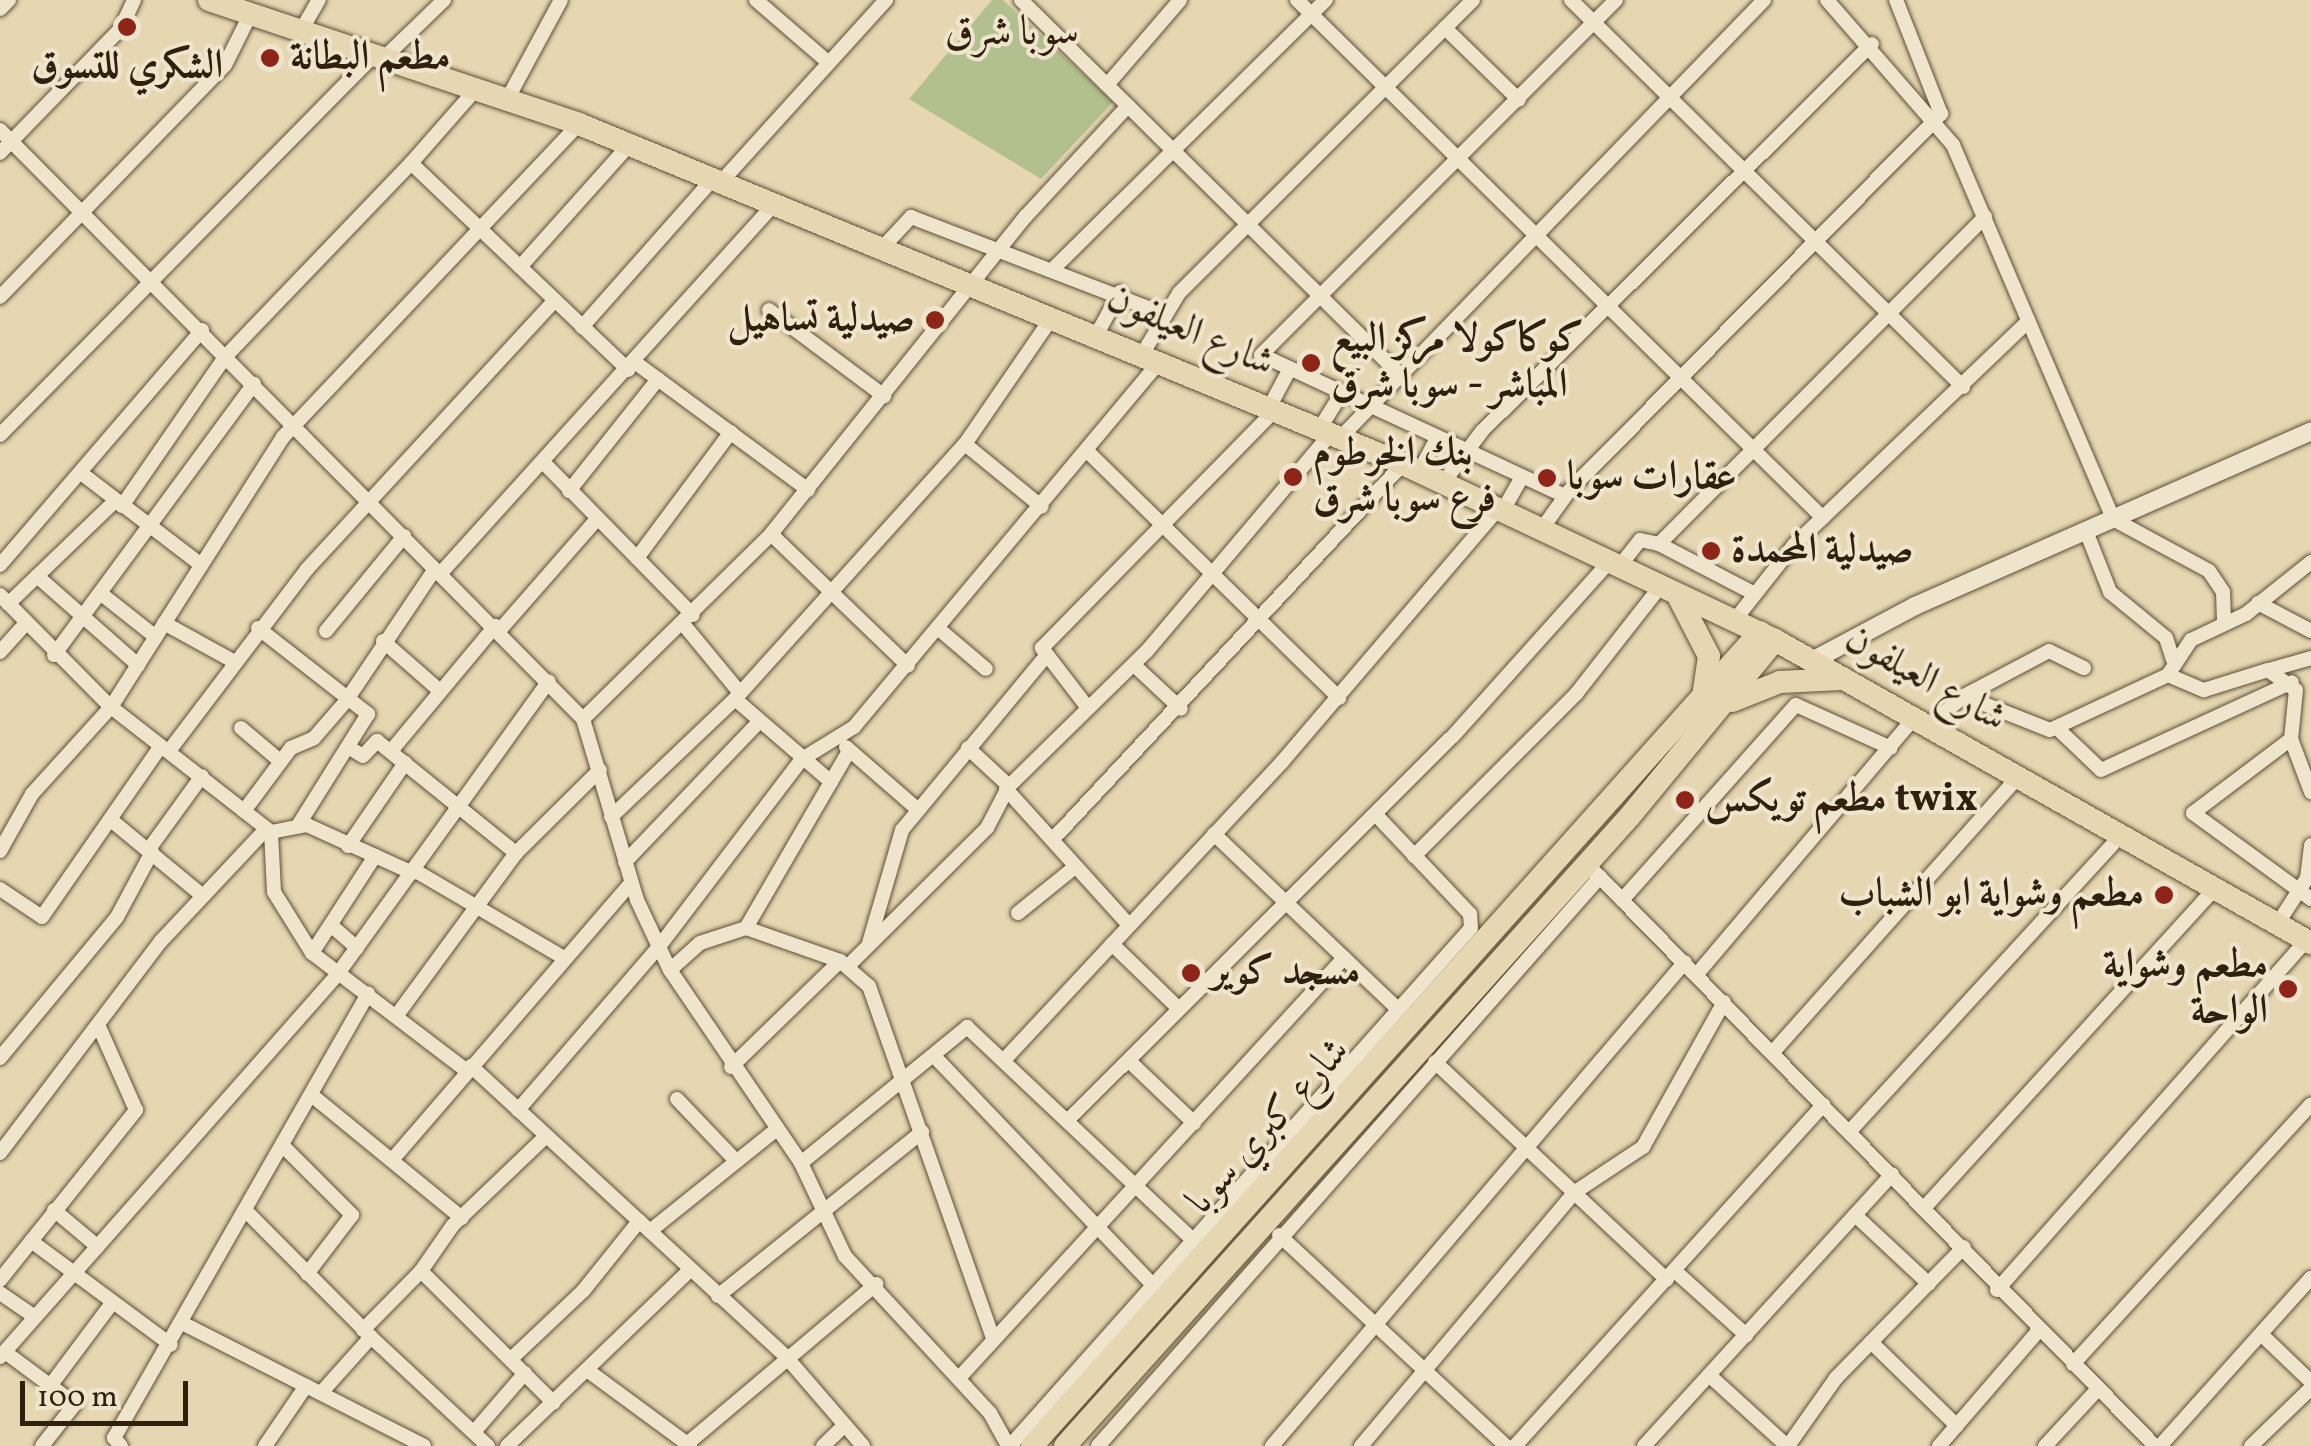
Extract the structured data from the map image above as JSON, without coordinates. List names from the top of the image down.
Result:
{
  "streets": {
    "highway": ["شارع العيلفون", "شارع كبري سوبا"]
  },
  "crossings": [
    ["شارع العيلفون", "شارع كبري سوبا"]
  ],
  "districts": ["سوبا شرق"],
  "places": [
    "الشكري للتسوق",
    "مطعم البطانة",
    "صيدلية تساهيل",
    "كوكاكولا مركز البيع المباشر - سوبا شرق",
    "بنك الخرطوم فرع سوبا شرق",
    "عقارات سوبا",
    "صيدلية المحمدة",
    "مطعم تويكس twix",
    "مطعم وشواية ابو الشباب",
    "مسجد كوير",
    "مطعم وشواية الواحة"
  ],
  "scale_bar": "100 m"
}
